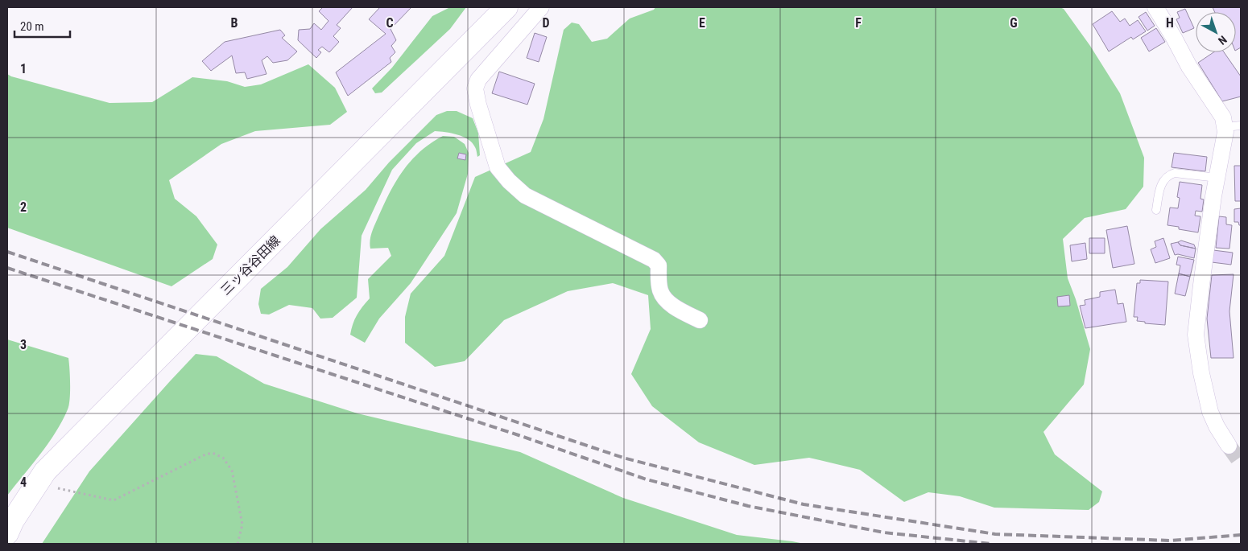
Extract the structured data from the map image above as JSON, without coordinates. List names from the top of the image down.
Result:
{
  "streets": {
    "main road": ["三ッ谷谷田線"]
  },
  "scale_bar": "20 m",
  "north": "bottom right",
  "grid": {
    "columns": [
      "B",
      "C",
      "D",
      "E",
      "F",
      "G",
      "H"
    ],
    "rows": [
      "1",
      "2",
      "3",
      "4"
    ]
  }
}
